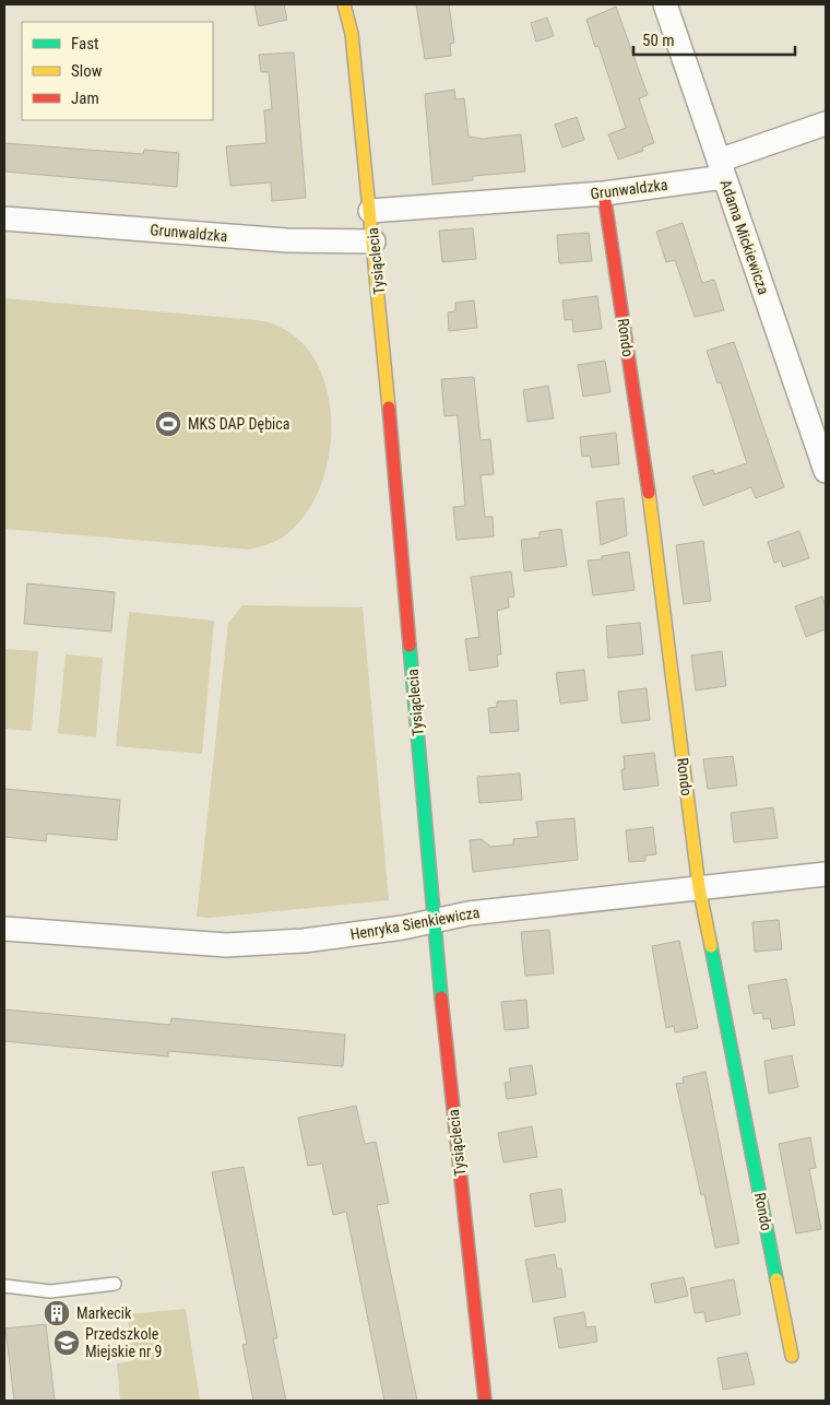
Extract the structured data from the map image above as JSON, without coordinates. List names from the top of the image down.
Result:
{
  "streets": {
    "street": [
      "Grunwaldzka",
      "Adama Mickiewicza",
      "Tysiąclecia",
      "Rondo",
      "Henryka Sienkiewicza"
    ]
  },
  "crossings": [
    ["Grunwaldzka", "Adama Mickiewicza"],
    ["Grunwaldzka", "Tysiąclecia"],
    ["Grunwaldzka", "Rondo"],
    ["Tysiąclecia", "Henryka Sienkiewicza"],
    ["Rondo", "Henryka Sienkiewicza"]
  ],
  "places": {
    "sports": ["MKS DAP Dębica"],
    "building": ["Markecik"],
    "school or university": ["Przedszkole Miejskie nr 9"]
  },
  "legend": ["Fast", "Slow", "Jam"],
  "scale_bar": "50 m"
}
